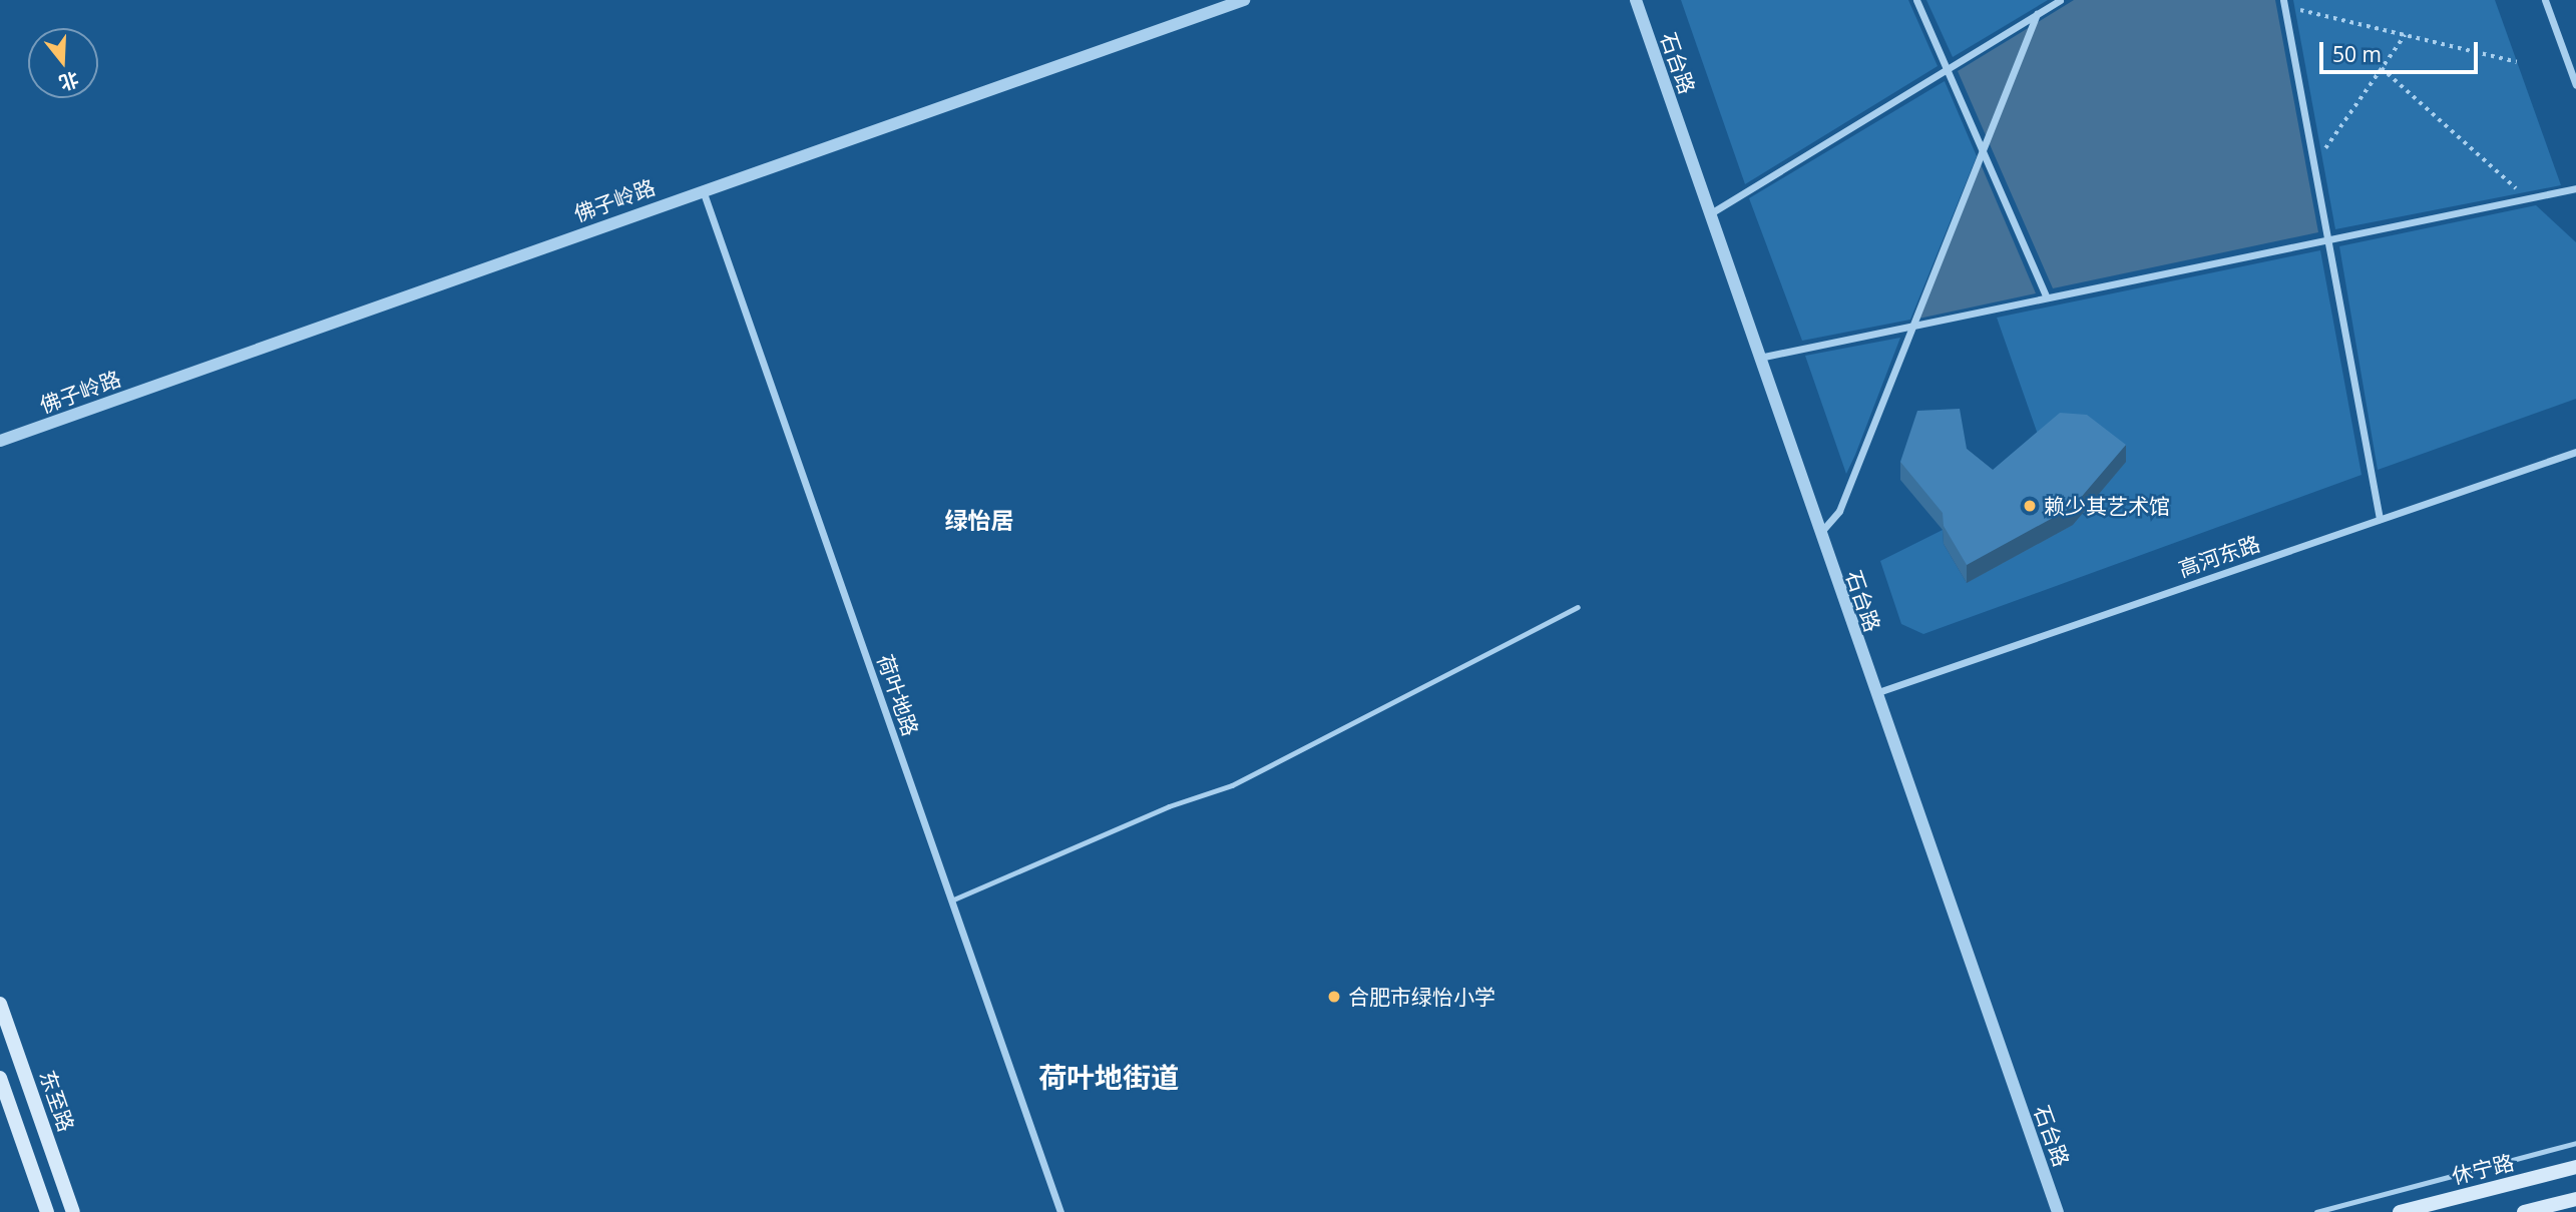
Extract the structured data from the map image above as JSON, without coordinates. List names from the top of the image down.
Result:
{
  "streets": {
    "main road": ["东至路", "休宁路"],
    "street": [
      "石台路",
      "佛子岭路",
      "高河东路",
      "荷叶地路"
    ]
  },
  "crossings": [
    ["石台路", "高河东路"],
    ["佛子岭路", "荷叶地路"]
  ],
  "districts": ["绿怡居", "荷叶地街道"],
  "places": ["赖少其艺术馆", "合肥市绿怡小学"],
  "scale_bar": "50 m",
  "north": "bottom"
}
